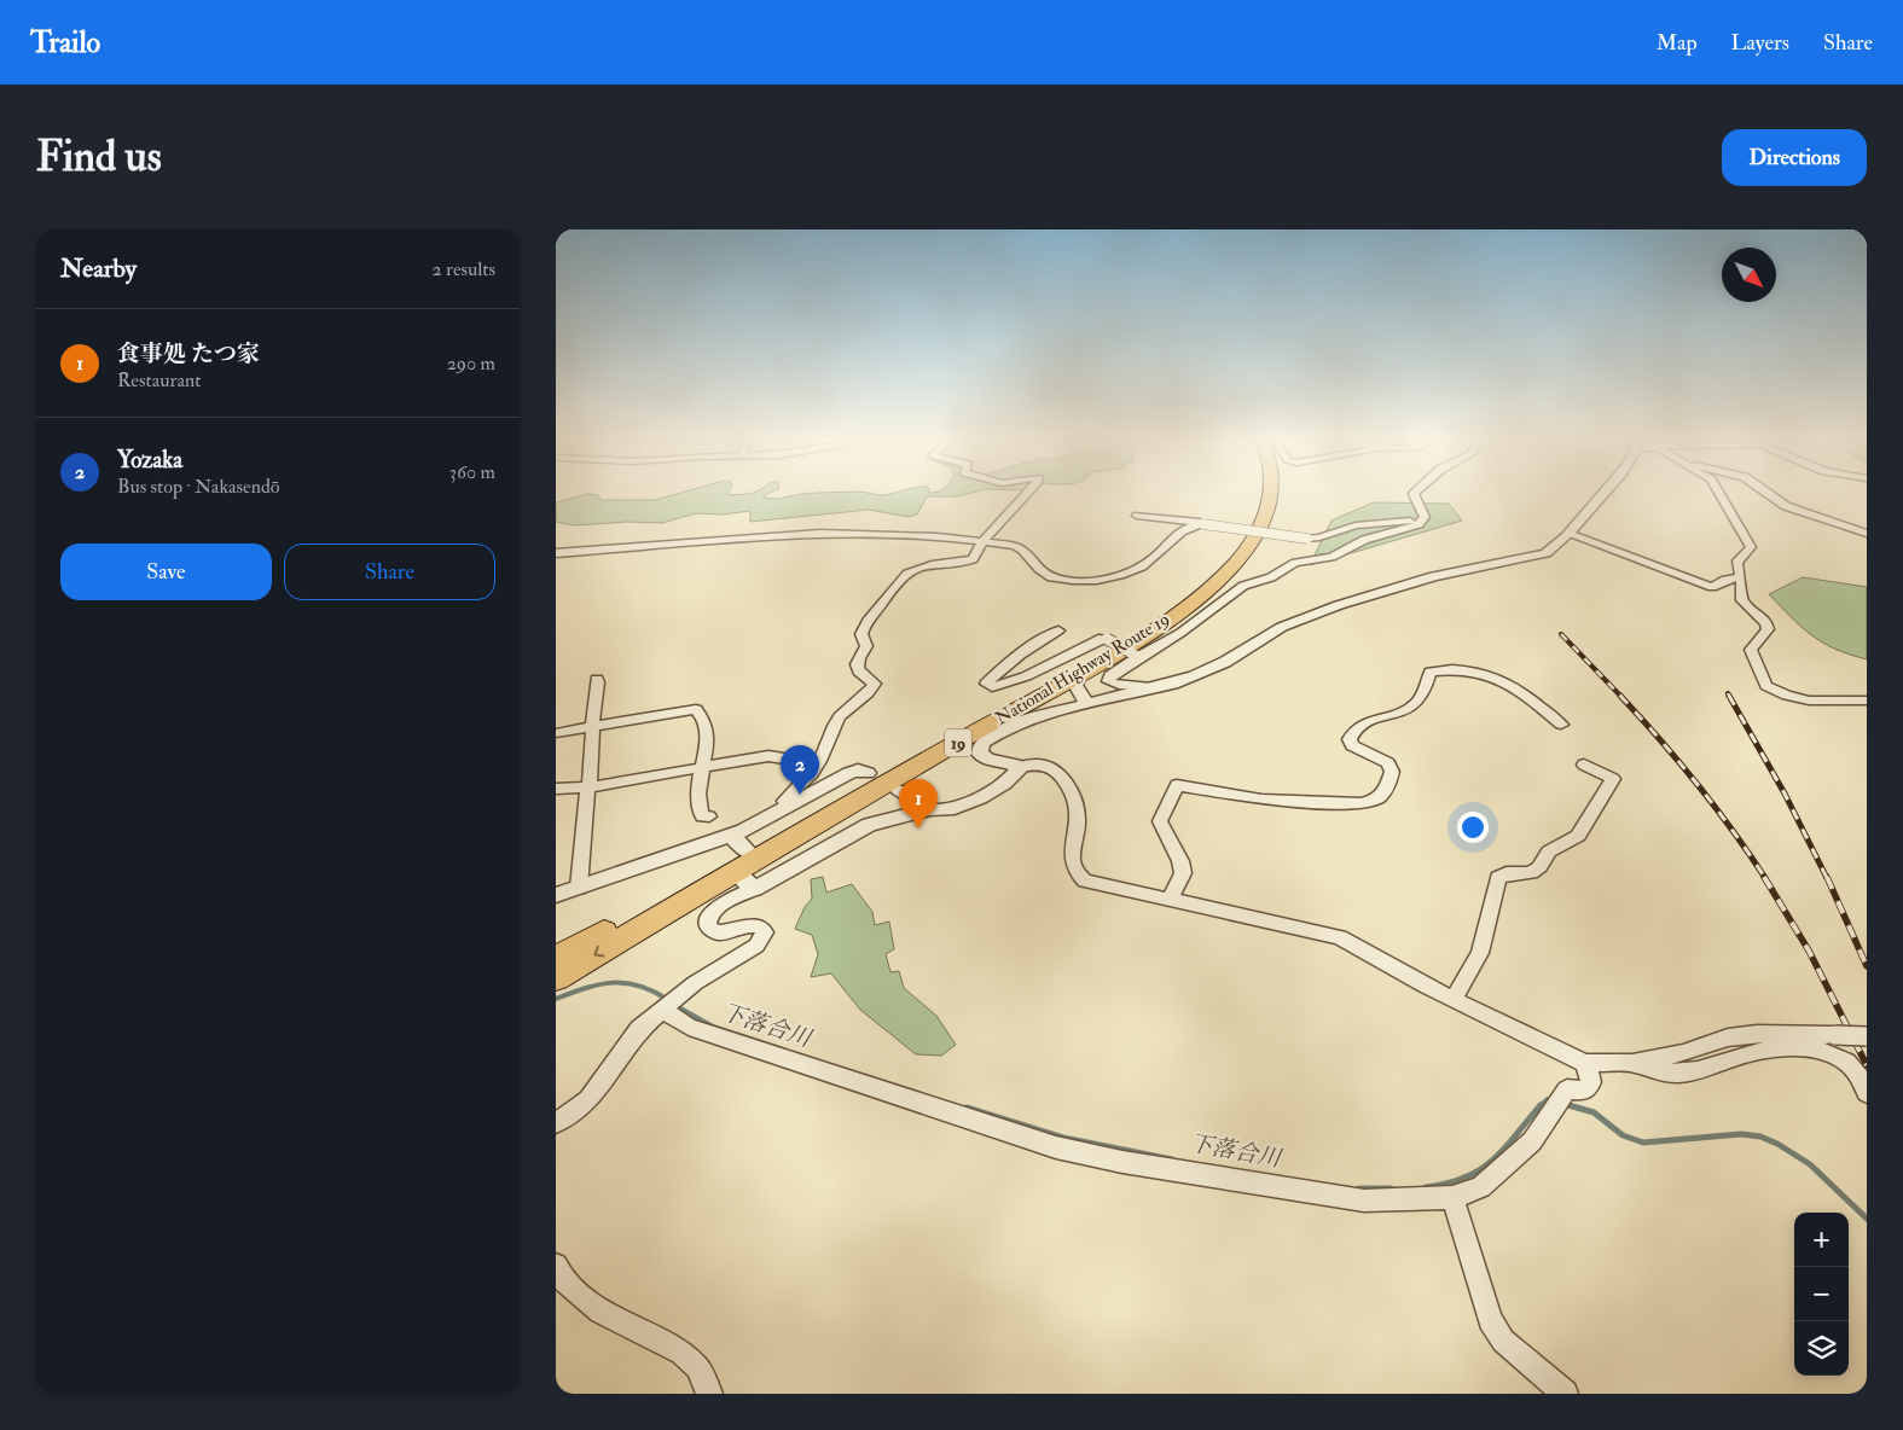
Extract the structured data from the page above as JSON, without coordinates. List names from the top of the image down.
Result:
{
  "streets": {
    "highway": ["National Highway Route 19", "19"]
  },
  "water": ["下落合川"],
  "north": "bottom right",
  "page": {
    "header": "Trailo",
    "nav": ["Map", "Layers", "Share"],
    "buttons": [
      "Directions",
      ["Save", "Share"]
    ],
    "title": "Find us",
    "heading": ["Nearby", "2 results"],
    "list": [
      {
        "mark": "1",
        "name": "食事処 たつ家",
        "note": "Restaurant",
        "value": "290 m"
      },
      {
        "mark": "2",
        "name": "Yozaka",
        "note": "Bus stop · Nakasendō",
        "value": "360 m"
      }
    ],
    "pins": ["2", "1"],
    "map_buttons": ["+", "−"]
  }
}
